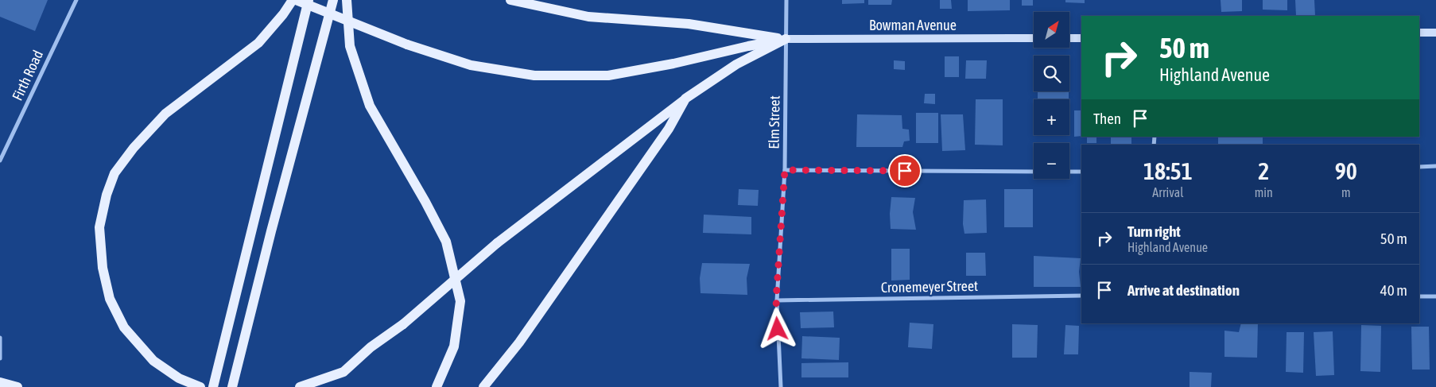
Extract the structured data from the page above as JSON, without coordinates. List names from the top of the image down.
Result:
{
  "streets": {
    "main road": ["Bowman Avenue"],
    "street": ["Firth Road", "Elm Street", "Cronemeyer Street"]
  },
  "crossings": [
    ["Bowman Avenue", "Elm Street"],
    ["Elm Street", "Cronemeyer Street"]
  ],
  "north": "top right",
  "page": {
    "map_buttons": ["+", "−"],
    "turn": ["50 m", "Highland Avenue"],
    "then": "Then",
    "eta": [
      "18:51",
      "Arrival",
      "2",
      "min",
      "90",
      "m"
    ],
    "list": [
      {
        "name": "Turn right",
        "note": "Highland Avenue",
        "value": "50 m"
      },
      {
        "name": "Arrive at destination",
        "value": "40 m"
      }
    ]
  }
}
